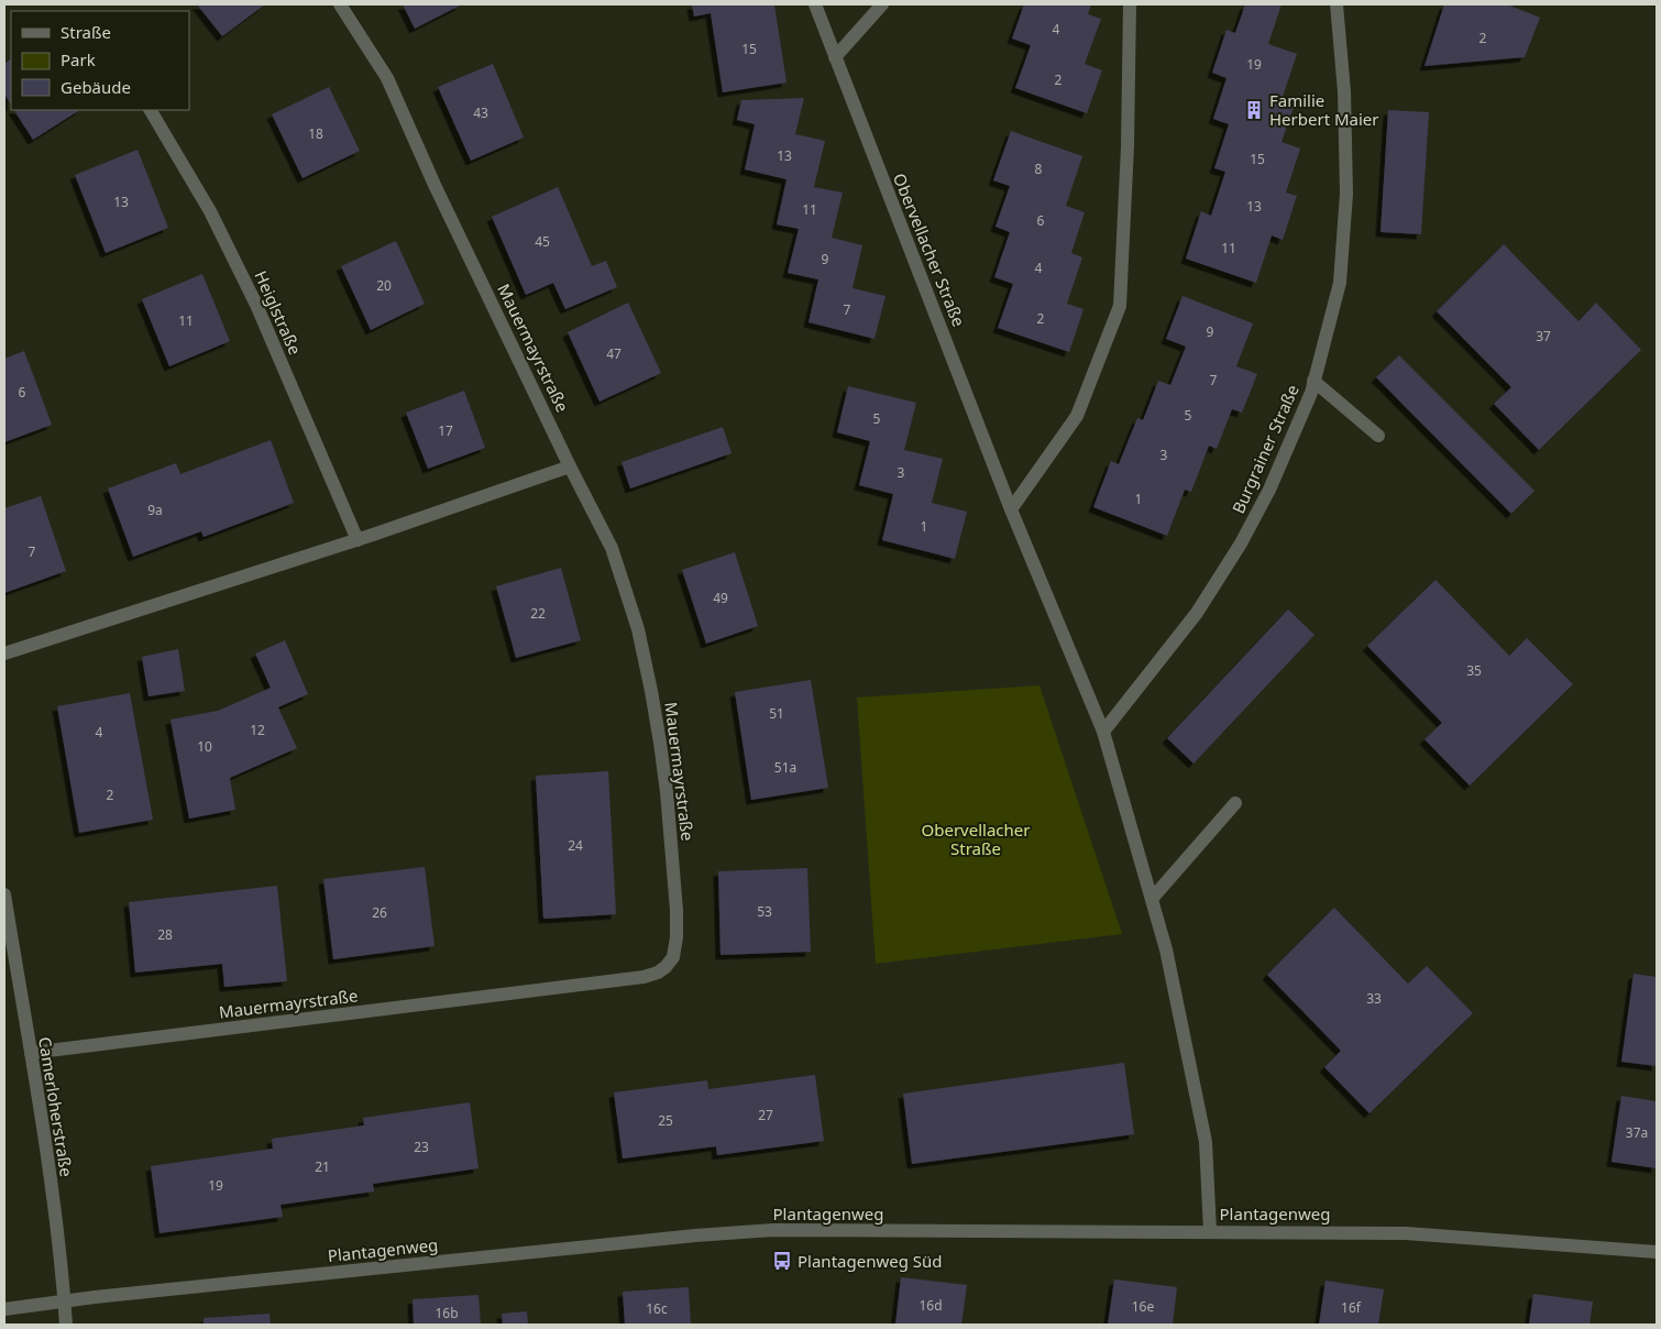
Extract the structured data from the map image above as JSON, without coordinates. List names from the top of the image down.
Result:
{
  "streets": {
    "street": [
      "Obervellacher Straße",
      "Heiglstraße",
      "Mauermayrstraße",
      "Burgrainer Straße",
      "Camerloherstraße",
      "Plantagenweg"
    ]
  },
  "crossings": [
    ["Obervellacher Straße", "Burgrainer Straße"],
    ["Obervellacher Straße", "Plantagenweg"],
    ["Mauermayrstraße", "Camerloherstraße"],
    ["Camerloherstraße", "Plantagenweg"]
  ],
  "parks": ["Obervellacher Straße"],
  "places": {
    "building": ["Familie Herbert Maier"],
    "bus stop": ["Plantagenweg Süd"]
  },
  "house_numbers": [
    "4",
    "2",
    "15",
    "19",
    "2",
    "43",
    "18",
    "13",
    "15",
    "8",
    "13",
    "13",
    "11",
    "6",
    "45",
    "11",
    "9",
    "4",
    "20",
    "7",
    "2",
    "11",
    "9",
    "37",
    "47",
    "7",
    "6",
    "5",
    "5",
    "17",
    "3",
    "3",
    "1",
    "9a",
    "1",
    "7",
    "49",
    "22",
    "35",
    "51",
    "12",
    "4",
    "10",
    "51a",
    "2",
    "24",
    "53",
    "26",
    "28",
    "33",
    "27",
    "25",
    "37a",
    "23",
    "21",
    "19",
    "16d",
    "16e",
    "16f",
    "16c",
    "16b"
  ],
  "legend": ["Straße", "Park", "Gebäude"]
}
